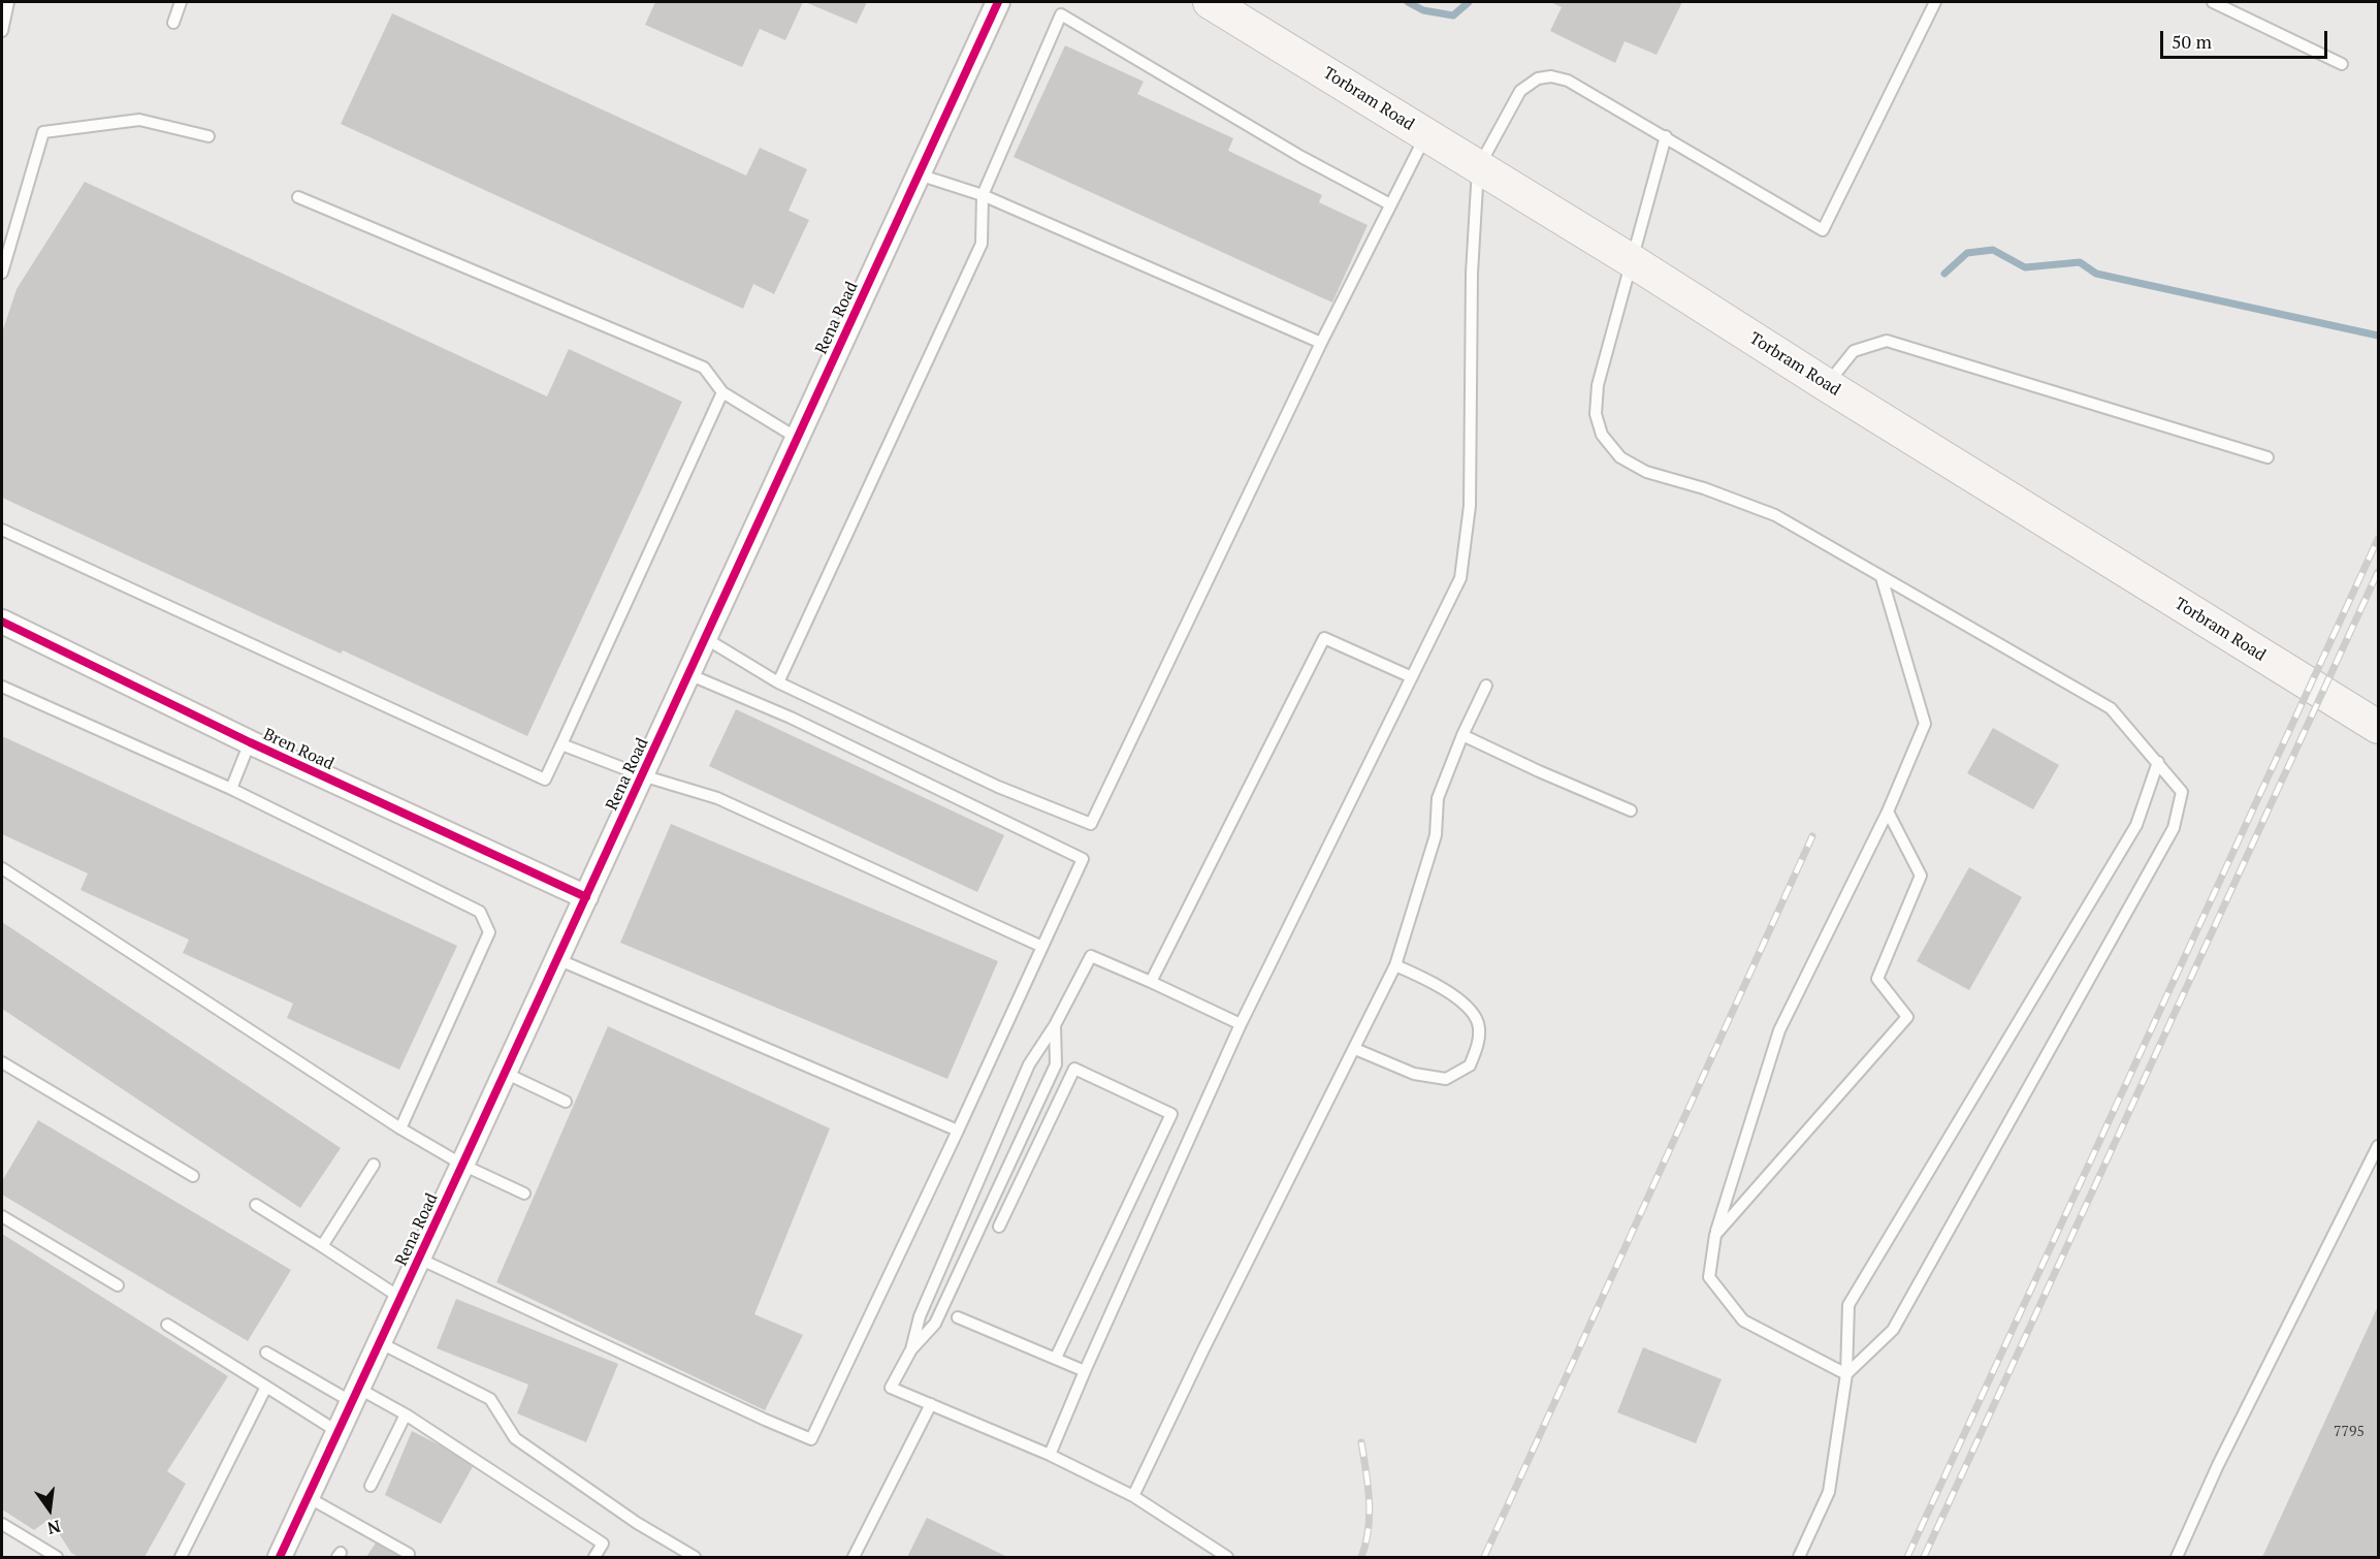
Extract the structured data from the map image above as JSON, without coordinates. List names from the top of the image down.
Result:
{
  "streets": {
    "main road": ["Torbram Road"],
    "street": ["Rena Road", "Bren Road"]
  },
  "crossings": [
    ["Rena Road", "Bren Road"]
  ],
  "house_numbers": ["7795"],
  "scale_bar": "50 m",
  "north": "bottom"
}
